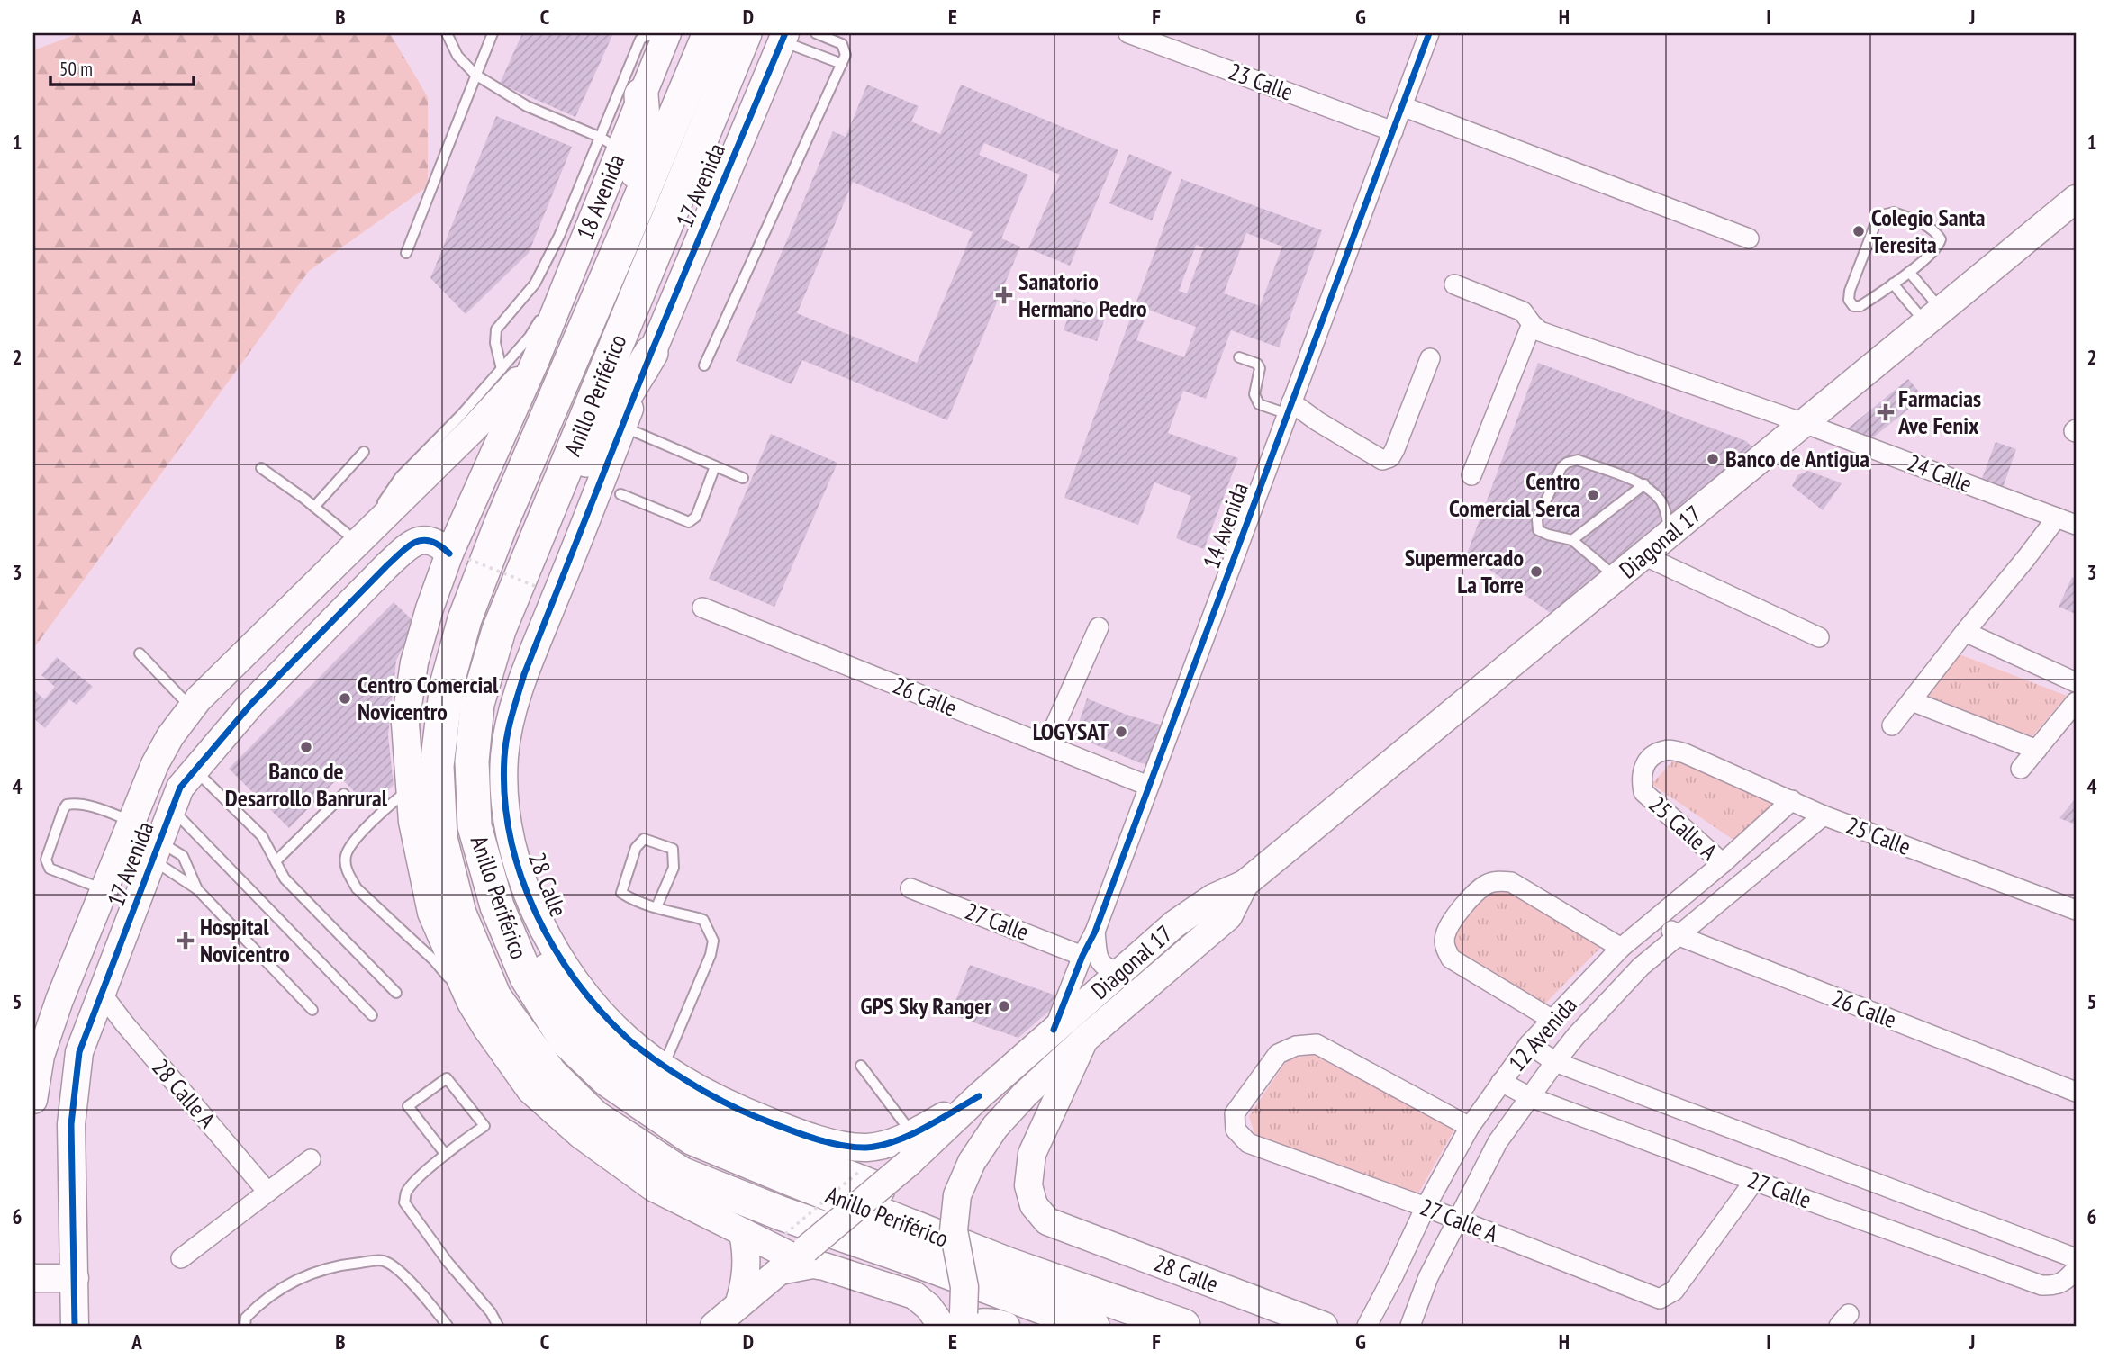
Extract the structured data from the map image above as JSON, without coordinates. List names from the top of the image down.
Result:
{
  "streets": {
    "highway": ["Anillo Periférico"],
    "street": [
      "23 Calle",
      "17 Avenida",
      "18 Avenida",
      "24 Calle",
      "14 Avenida",
      "Diagonal 17",
      "26 Calle",
      "25 Calle A",
      "25 Calle",
      "28 Calle",
      "27 Calle",
      "12 Avenida",
      "28 Calle A",
      "27 Calle A"
    ]
  },
  "crossings": [
    ["23 Calle", "14 Avenida"],
    ["17 Avenida", "18 Avenida"],
    ["17 Avenida", "28 Calle"],
    ["17 Avenida", "28 Calle A"],
    ["24 Calle", "Diagonal 17"],
    ["14 Avenida", "Diagonal 17"],
    ["14 Avenida", "26 Calle"],
    ["14 Avenida", "27 Calle"],
    ["Diagonal 17", "28 Calle"],
    ["26 Calle", "12 Avenida"],
    ["25 Calle A", "25 Calle"],
    ["25 Calle A", "12 Avenida"],
    ["25 Calle", "12 Avenida"],
    ["27 Calle", "12 Avenida"],
    ["27 Calle", "27 Calle A"],
    ["12 Avenida", "27 Calle A"]
  ],
  "places": {
    "other": [
      "Colegio Santa Teresita",
      "Banco de Antigua",
      "Centro Comercial Serca",
      "Supermercado La Torre",
      "Centro Comercial Novicentro",
      "LOGYSAT",
      "Banco de Desarrollo Banrural",
      "GPS Sky Ranger"
    ],
    "health": ["Sanatorio Hermano Pedro", "Farmacias Ave Fenix", "Hospital Novicentro"]
  },
  "scale_bar": "50 m",
  "grid": {
    "columns": [
      "A",
      "B",
      "C",
      "D",
      "E",
      "F",
      "G",
      "H",
      "I",
      "J"
    ],
    "rows": [
      "1",
      "2",
      "3",
      "4",
      "5",
      "6"
    ]
  }
}
